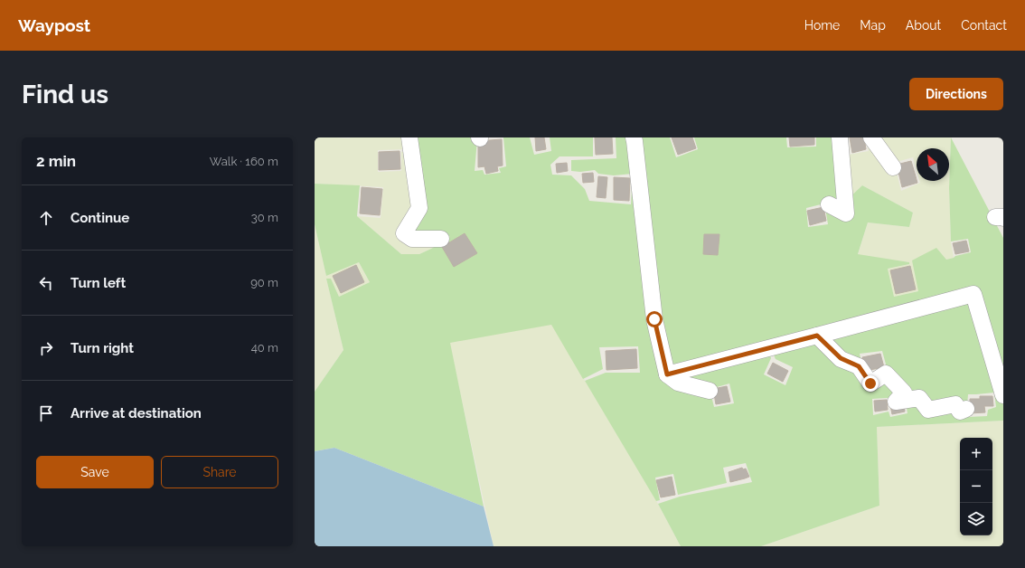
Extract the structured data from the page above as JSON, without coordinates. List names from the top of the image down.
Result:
{
  "north": "top left",
  "page": {
    "header": "Waypost",
    "nav": [
      "Home",
      "Map",
      "About",
      "Contact"
    ],
    "buttons": [
      "Directions",
      ["Save", "Share"]
    ],
    "title": "Find us",
    "heading": ["2 min", "Walk · 160 m"],
    "list": [
      ["Continue", "30 m"],
      ["Turn left", "90 m"],
      ["Turn right", "40 m"],
      "Arrive at destination"
    ],
    "map_buttons": ["+", "−"]
  }
}
